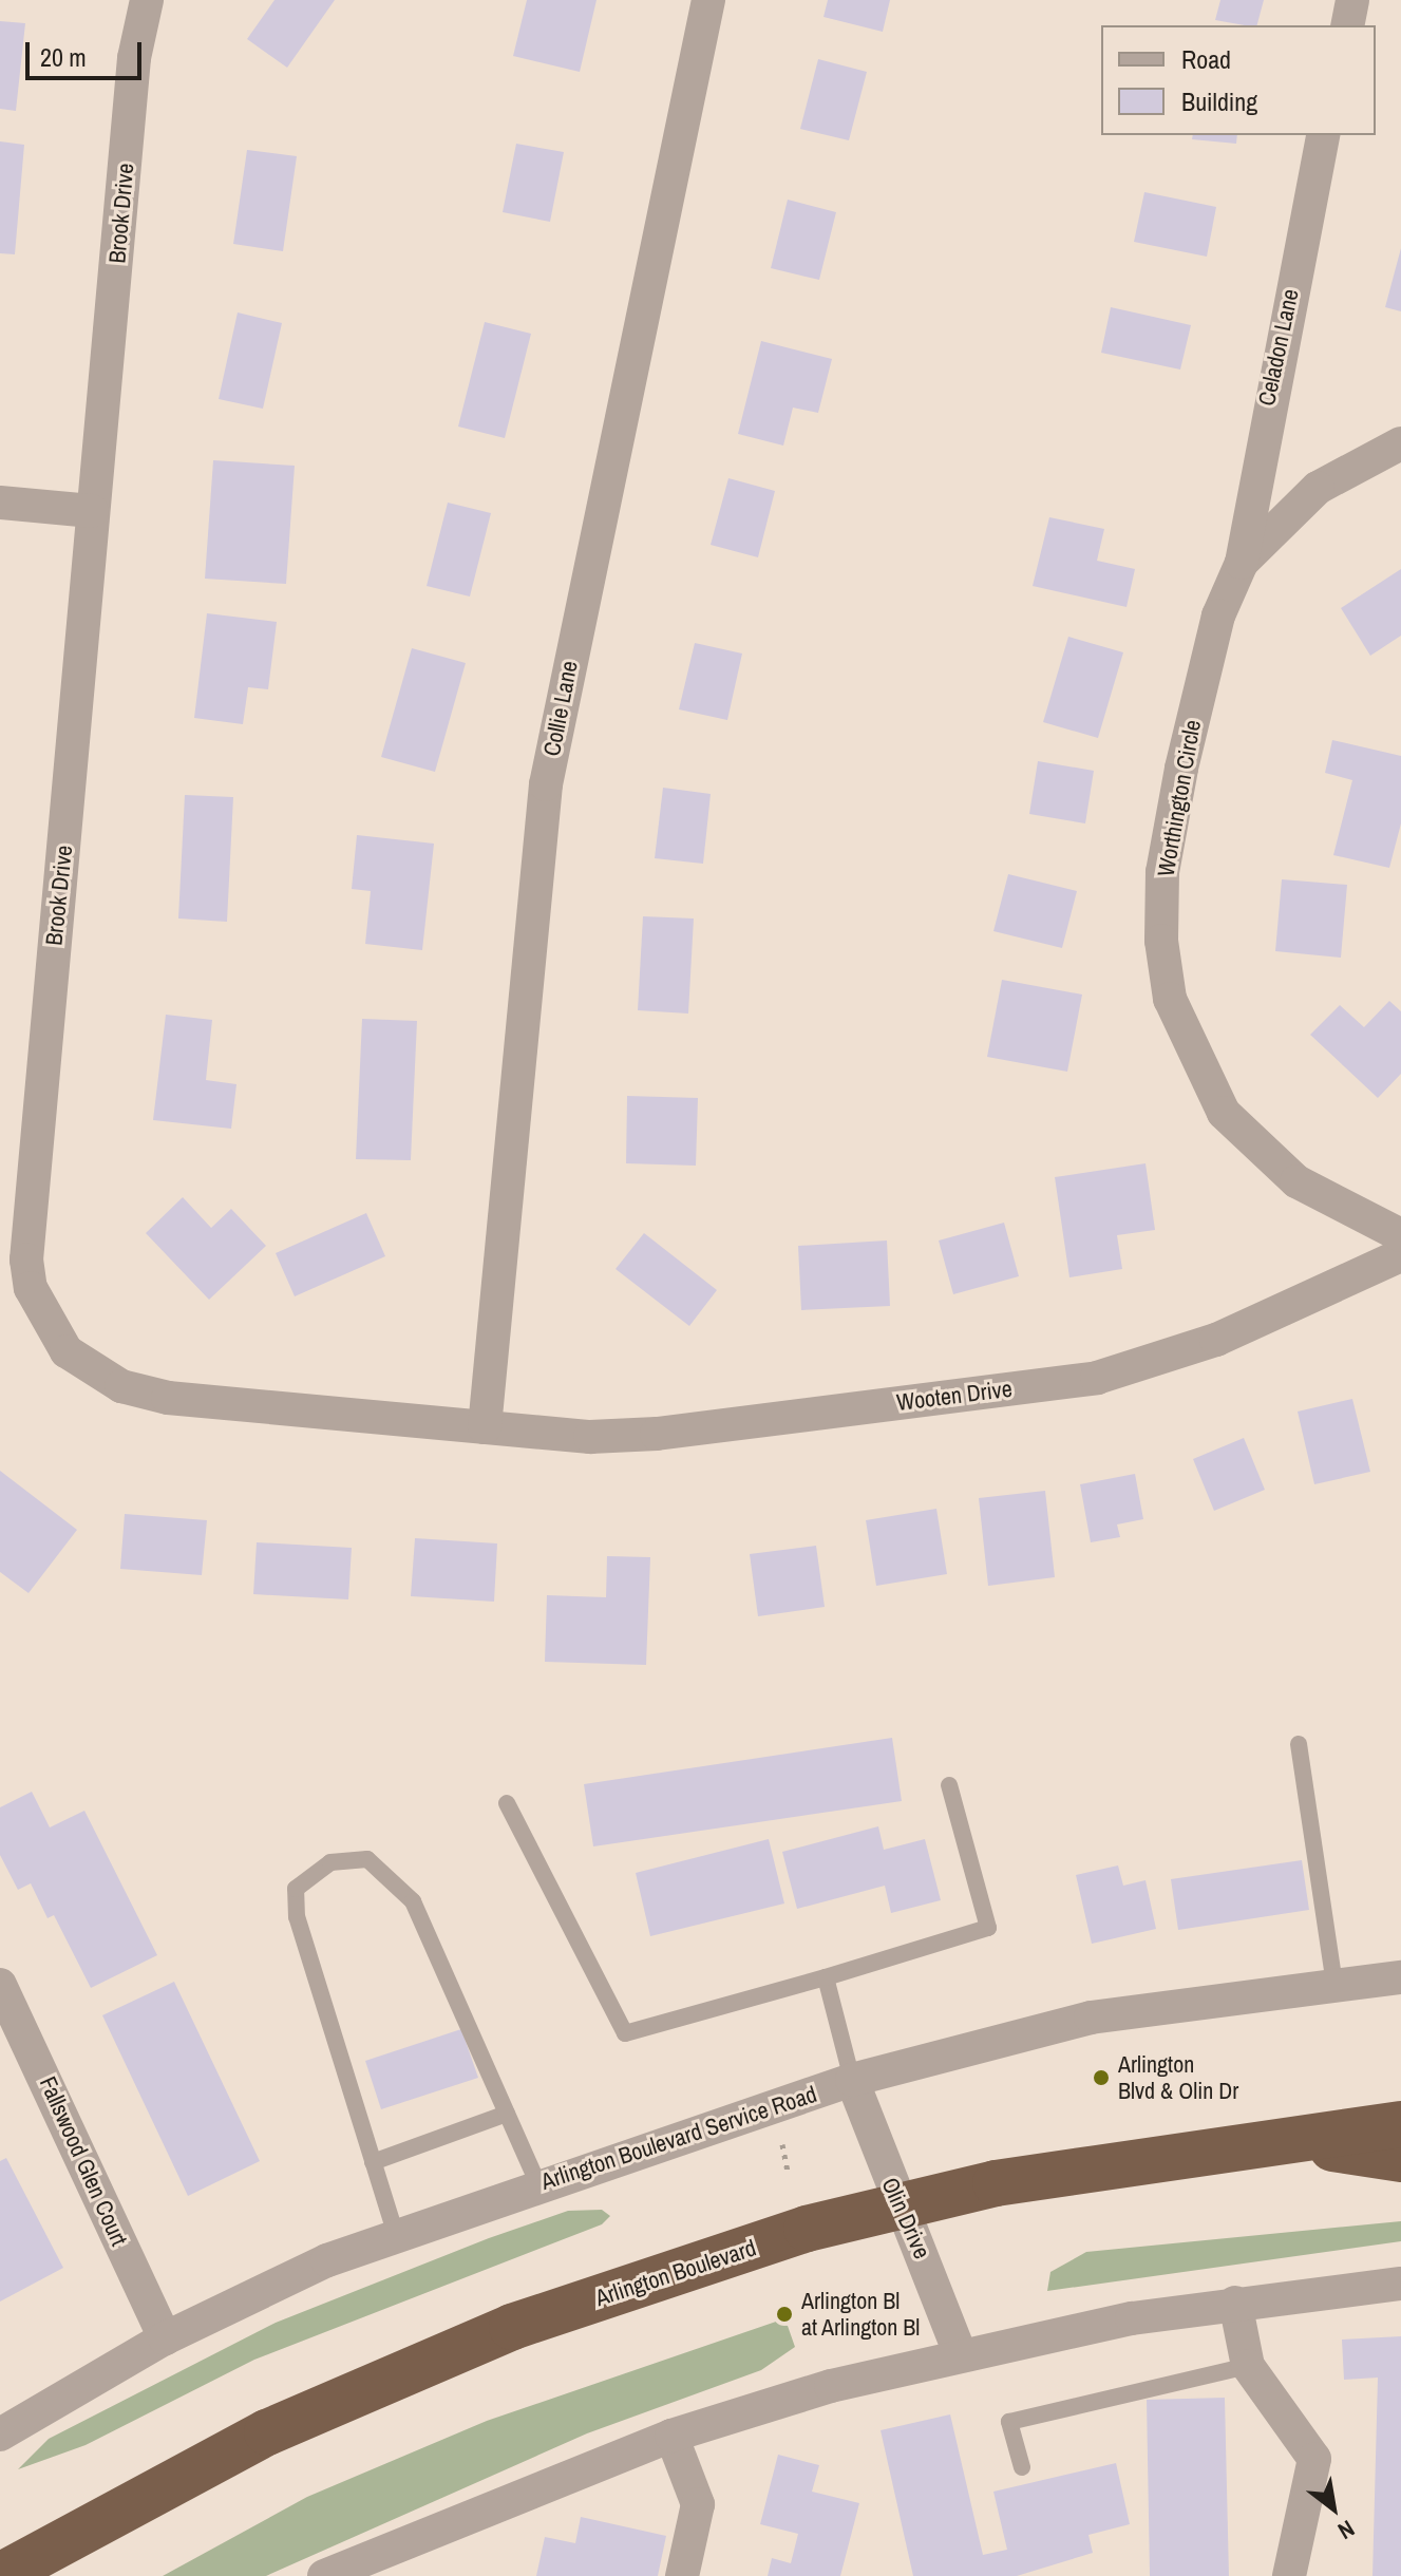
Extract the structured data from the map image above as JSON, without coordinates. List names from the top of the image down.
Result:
{
  "streets": {
    "highway": ["Arlington Boulevard"],
    "street": [
      "Brook Drive",
      "Celadon Lane",
      "Collie Lane",
      "Worthington Circle",
      "Wooten Drive",
      "Arlington Boulevard Service Road",
      "Fallswood Glen Court",
      "Olin Drive"
    ]
  },
  "crossings": [
    ["Brook Drive", "Collie Lane"],
    ["Brook Drive", "Wooten Drive"],
    ["Celadon Lane", "Worthington Circle"],
    ["Collie Lane", "Wooten Drive"],
    ["Arlington Boulevard Service Road", "Fallswood Glen Court"],
    ["Arlington Boulevard Service Road", "Olin Drive"],
    ["Olin Drive", "Arlington Boulevard"]
  ],
  "places": ["Arlington Blvd & Olin Dr", "Arlington Bl at Arlington Bl"],
  "legend": ["Road", "Building"],
  "scale_bar": "20 m",
  "north": "bottom right"
}
